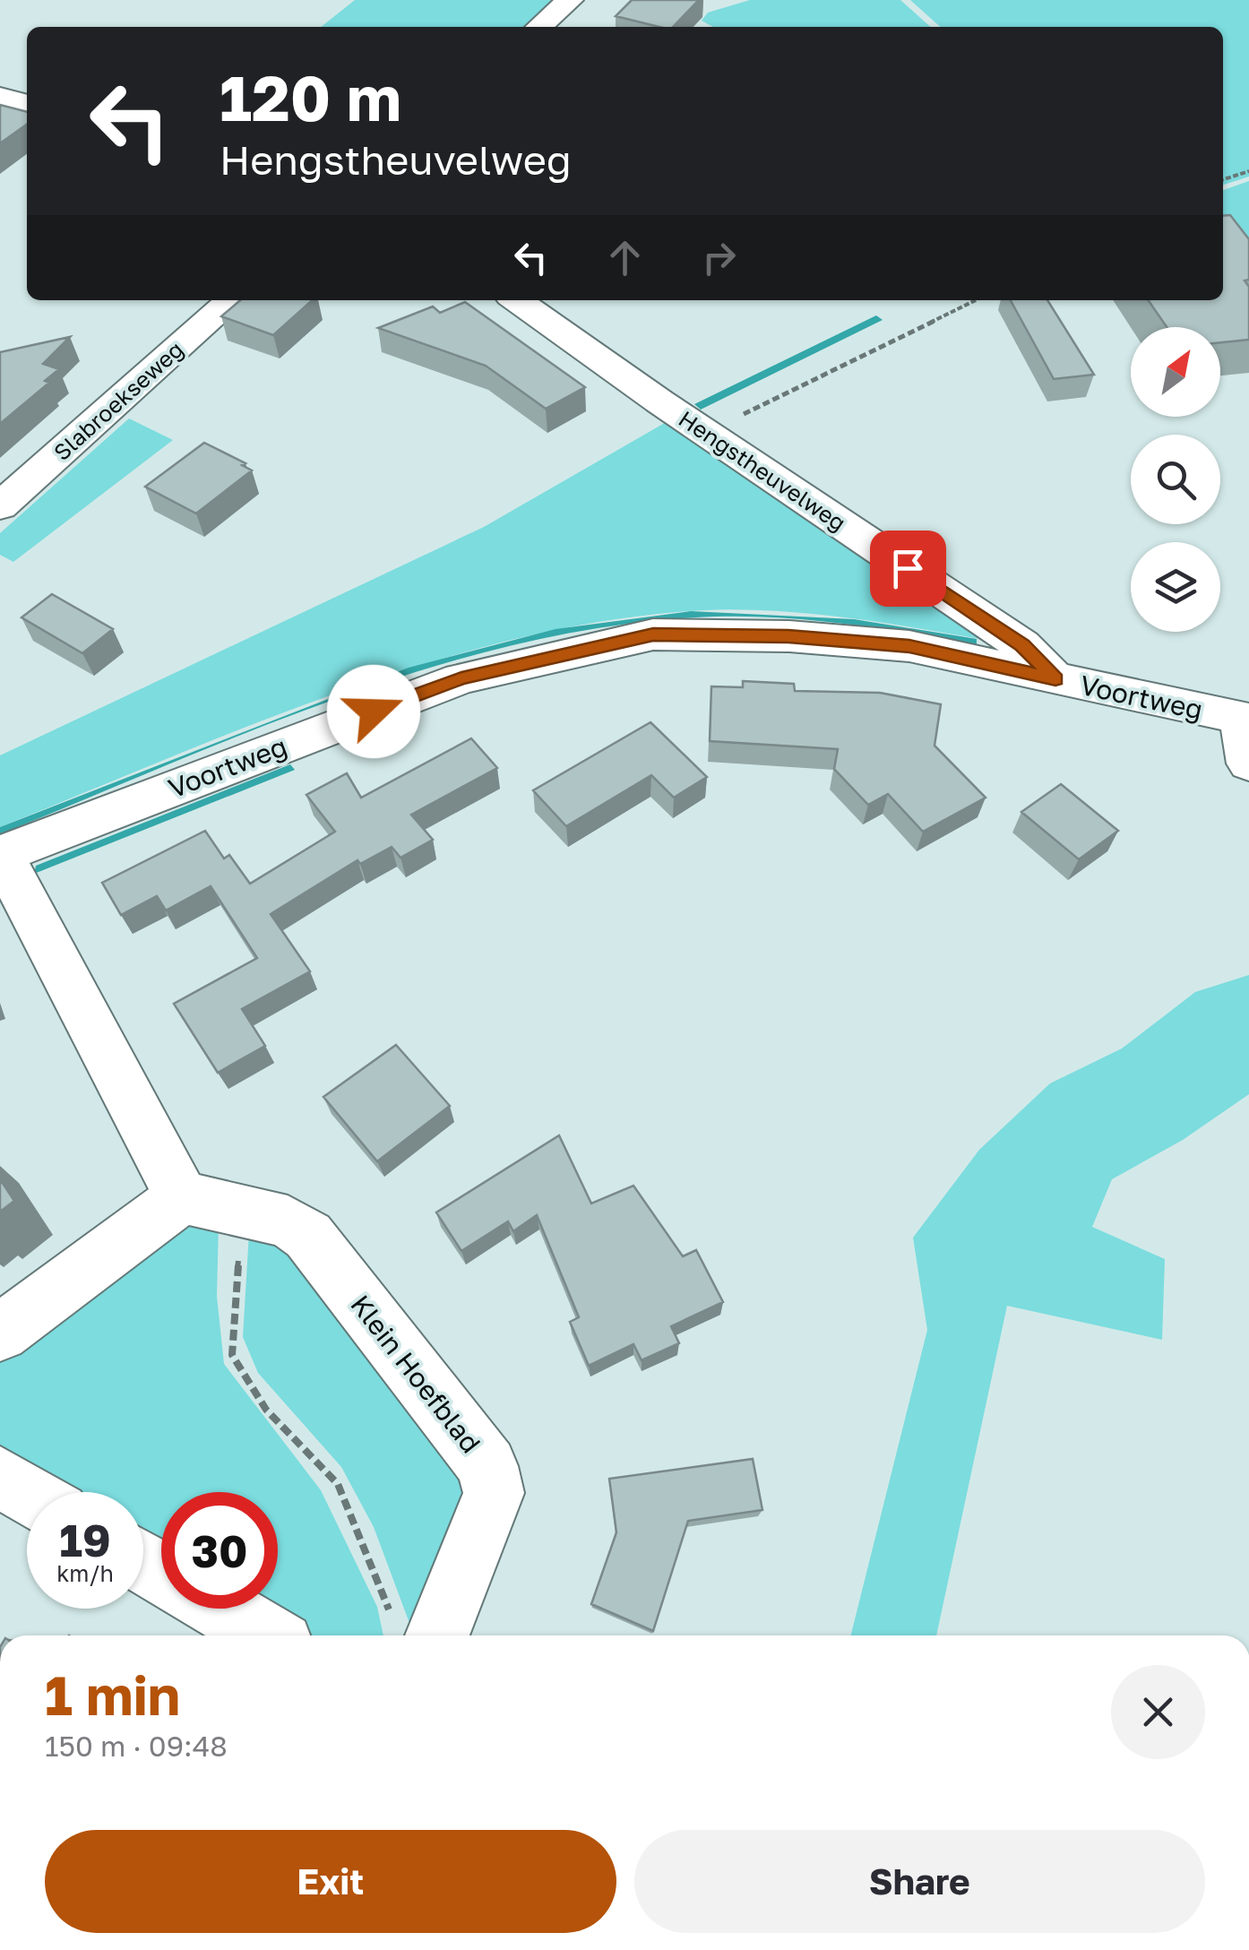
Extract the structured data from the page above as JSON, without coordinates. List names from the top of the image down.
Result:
{
  "streets": {
    "street": [
      "Slabroekseweg",
      "Hengstheuvelweg",
      "Voortweg",
      "Klein Hoefblad"
    ]
  },
  "crossings": [
    ["Hengstheuvelweg", "Voortweg"]
  ],
  "north": "top right",
  "page": {
    "turn": ["120 m", "Hengstheuvelweg"],
    "speed": "19 km/h",
    "limit": "30",
    "heading": ["1 min", "150 m · 09:48"],
    "buttons": ["Exit", "Share"]
  }
}
